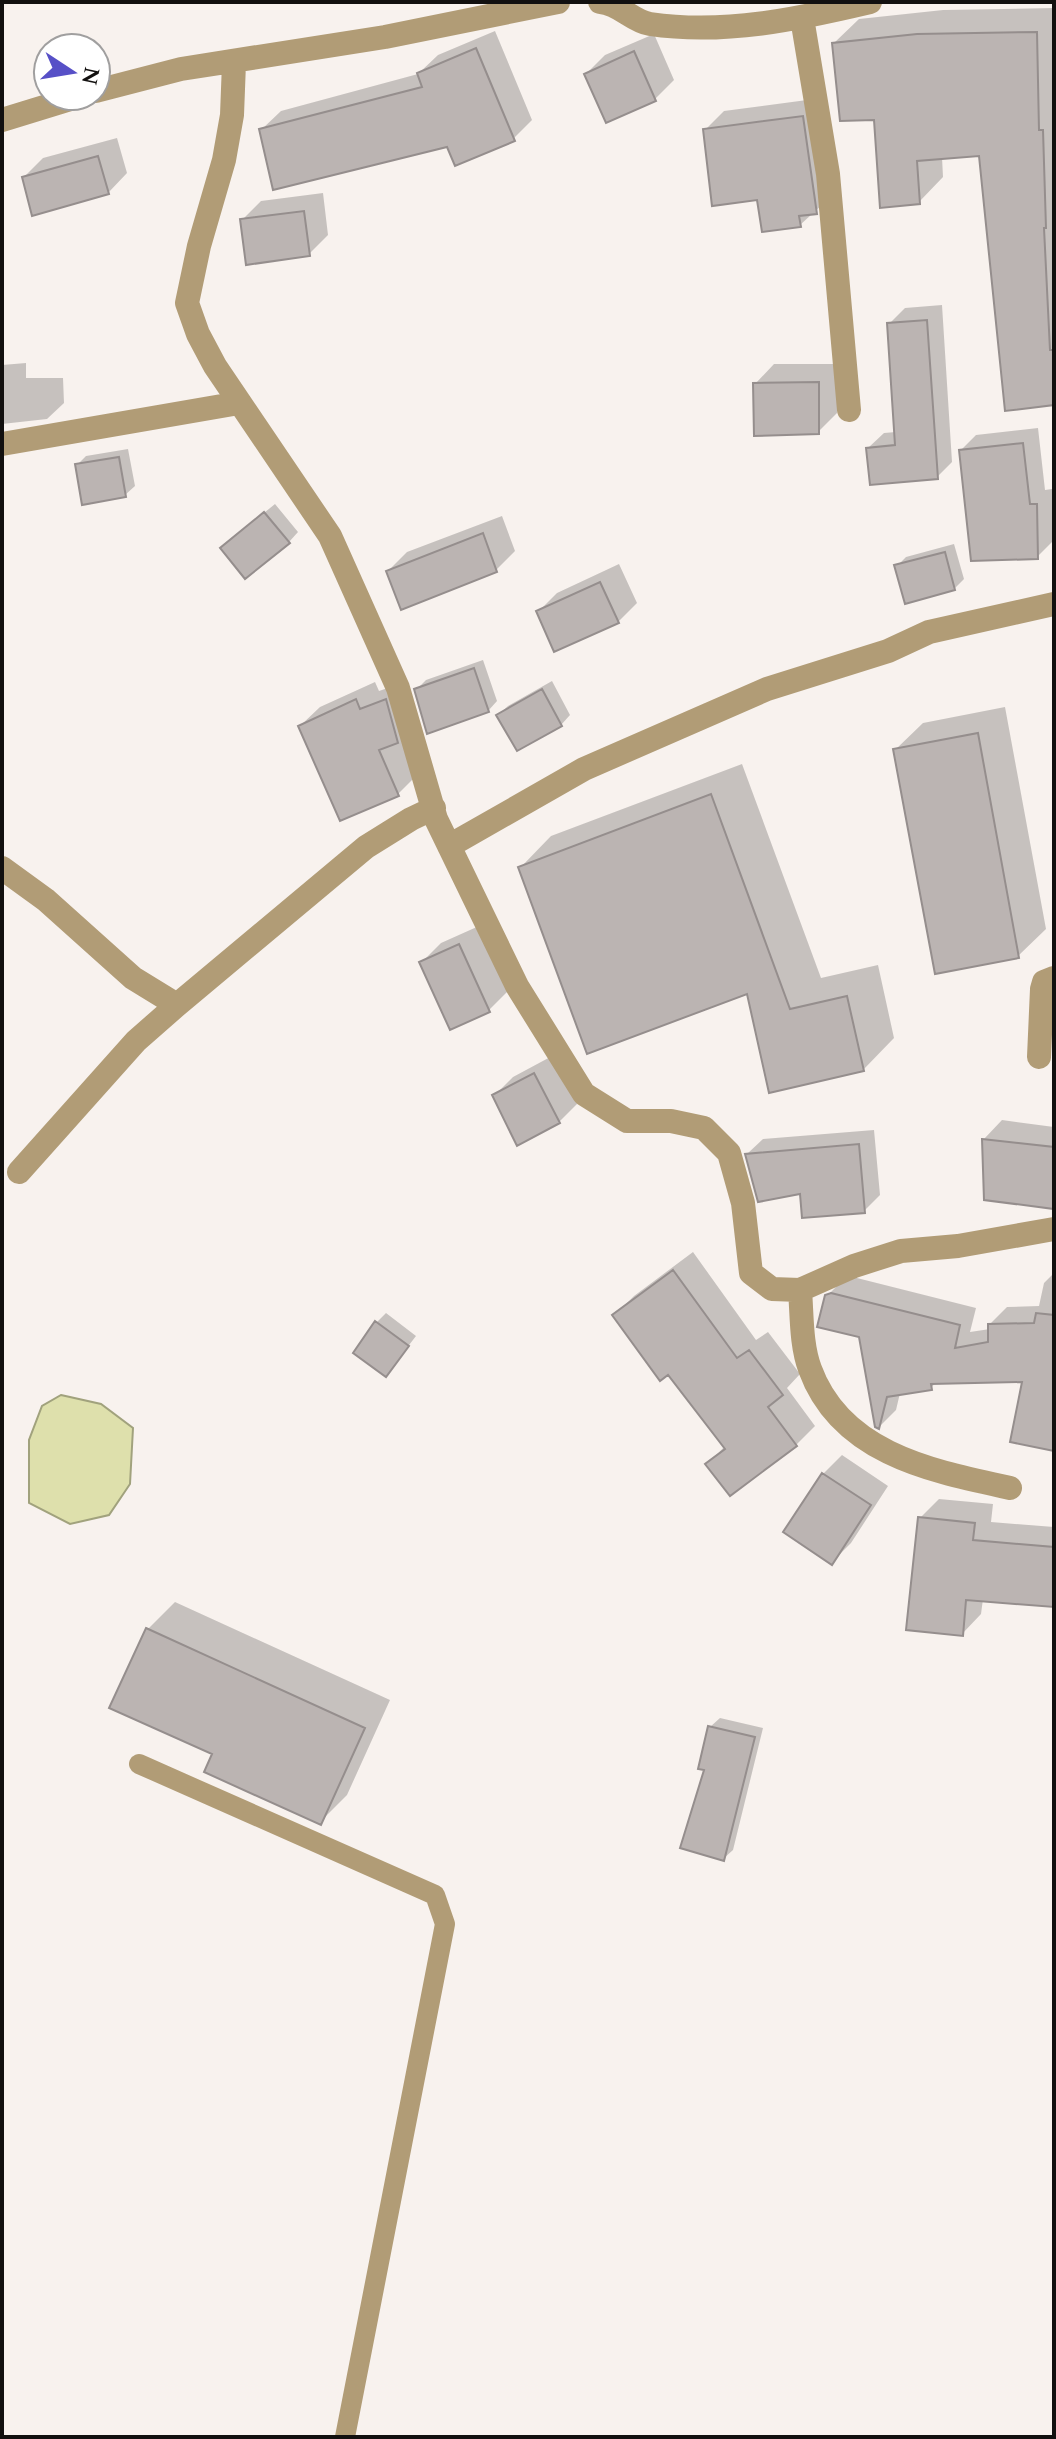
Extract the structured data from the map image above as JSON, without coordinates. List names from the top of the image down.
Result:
{
  "north": "right"
}
